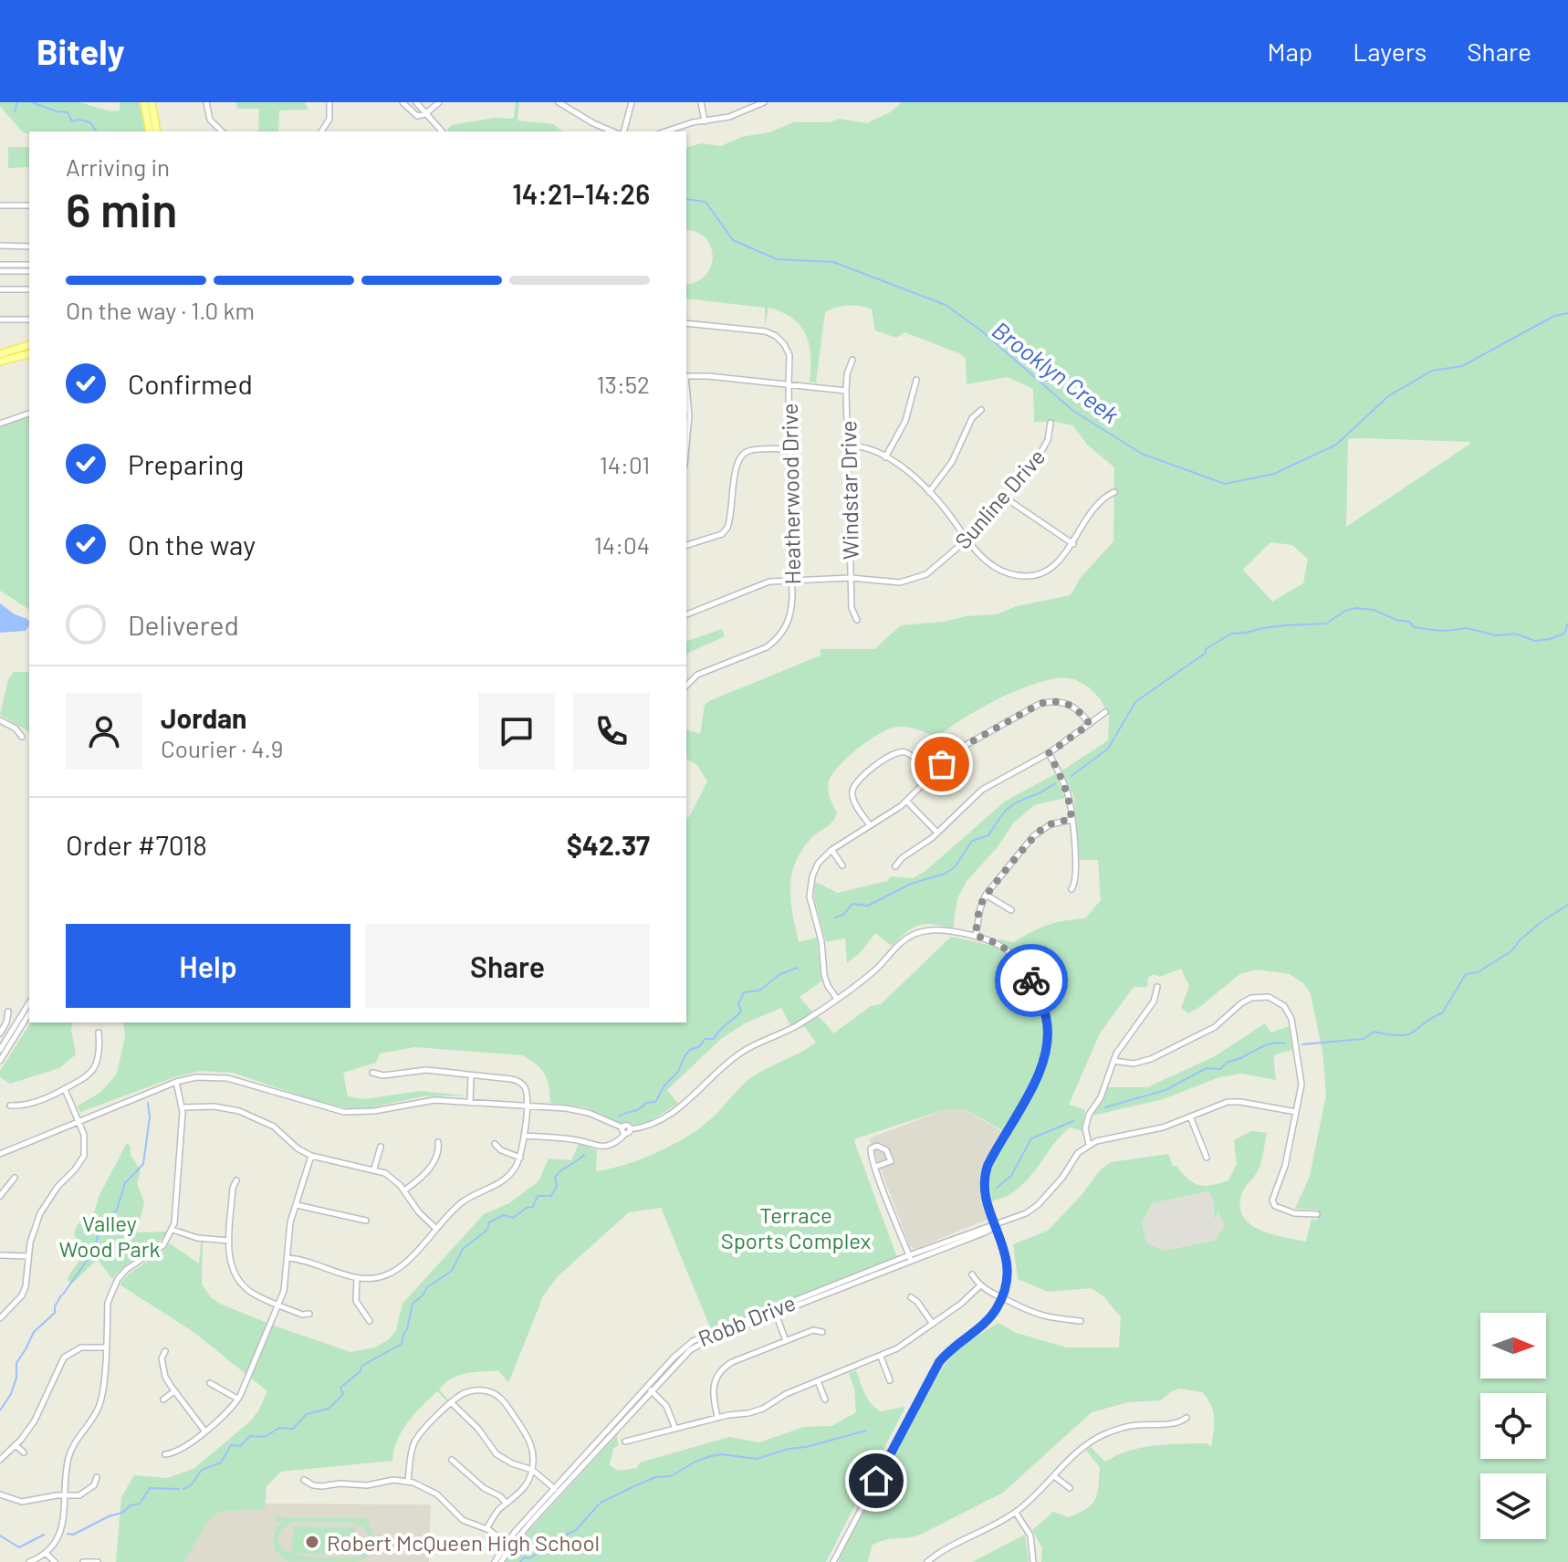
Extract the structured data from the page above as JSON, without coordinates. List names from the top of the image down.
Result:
{
  "streets": {
    "street": [
      "Windstar Drive",
      "Heatherwood Drive",
      "Sunline Drive",
      "Robb Drive"
    ]
  },
  "crossings": [
    ["Windstar Drive", "Sunline Drive"],
    ["Heatherwood Drive", "Sunline Drive"]
  ],
  "water": ["Brooklyn Creek"],
  "parks": ["Terrace Sports Complex", "Valley Wood Park"],
  "places": ["Robert McQueen High School"],
  "north": "right",
  "page": {
    "header": "Bitely",
    "nav": ["Map", "Layers", "Share"],
    "heading": ["6 min", "Arriving in", "14:21–14:26"],
    "panel": [
      "Jordan",
      "Courier · 4.9",
      "Order #7018",
      "$42.37"
    ],
    "bar": "On the way · 1.0 km",
    "list": [
      ["Confirmed", "13:52"],
      ["Preparing", "14:01"],
      ["On the way", "14:04"],
      "Delivered"
    ],
    "buttons": ["Help", "Share"]
  }
}
